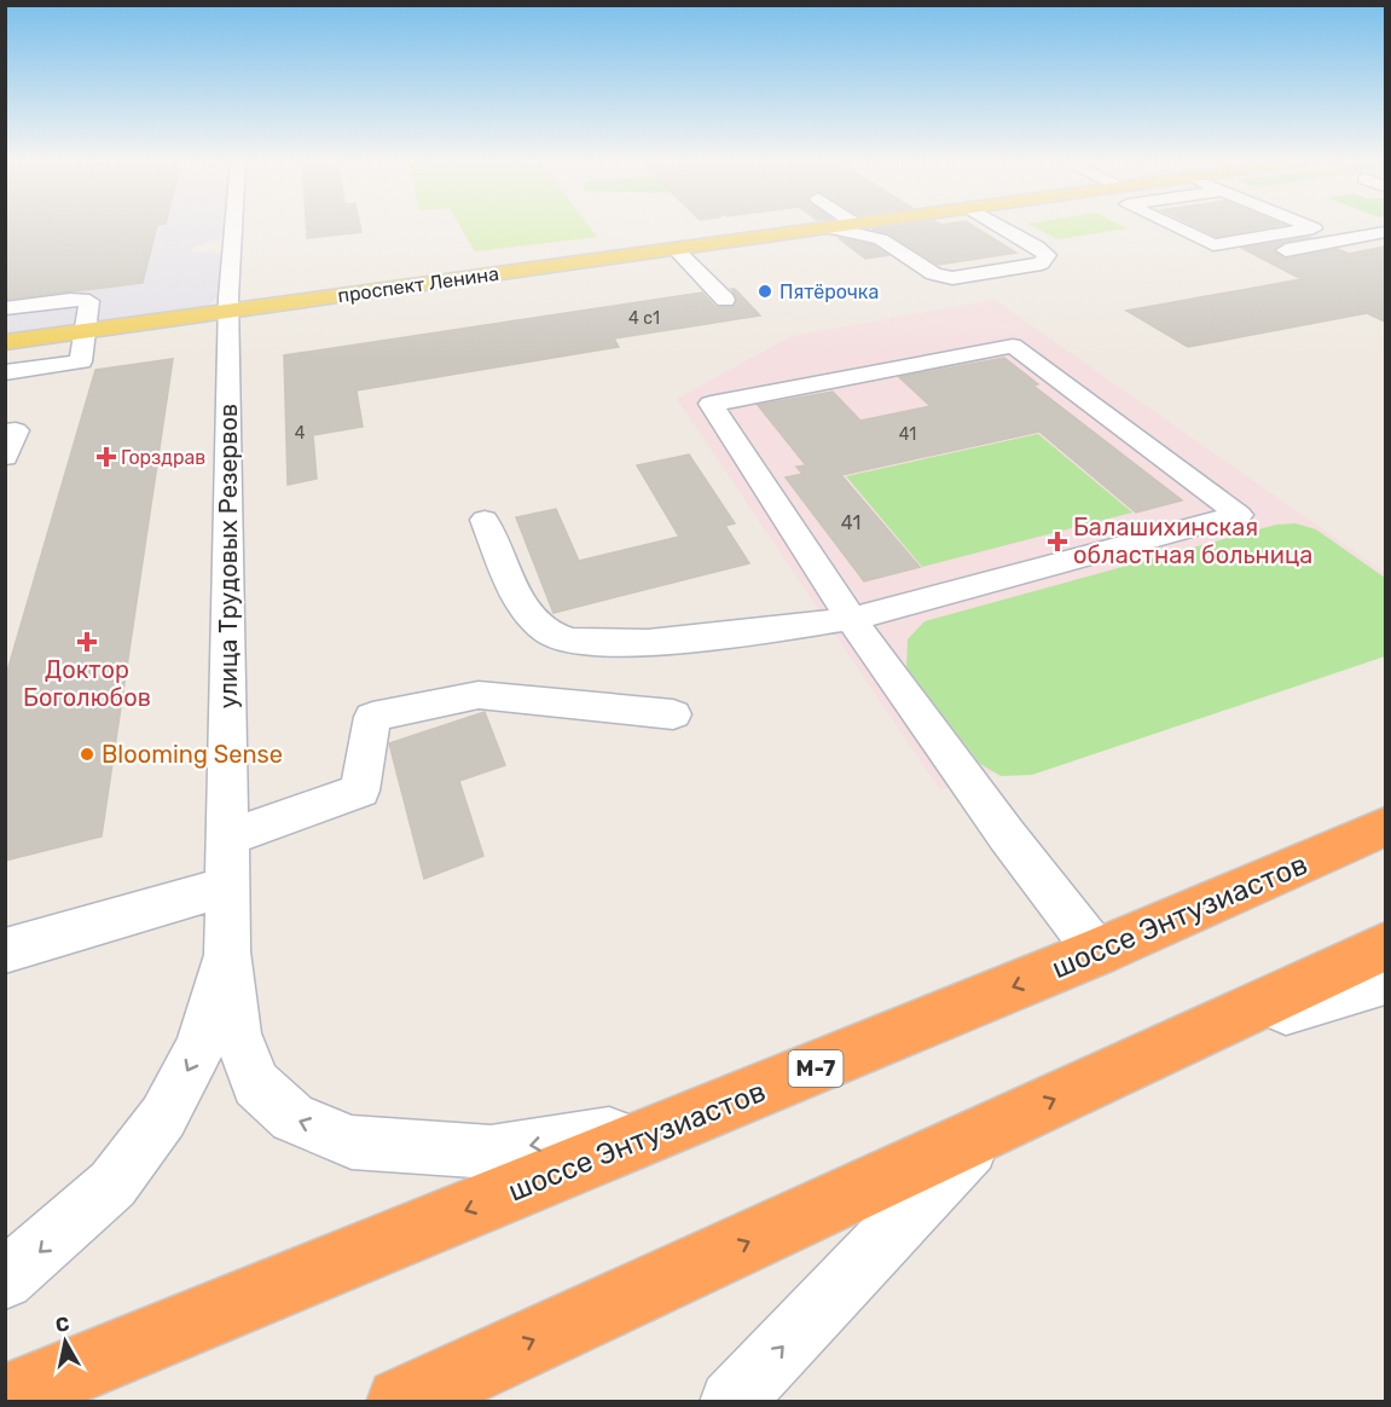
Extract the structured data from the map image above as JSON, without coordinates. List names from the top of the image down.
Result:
{
  "streets": {
    "highway": ["шоссе Энтузиастов", "М-7"],
    "main road": ["проспект Ленина"],
    "street": ["улица Трудовых Резервов"]
  },
  "crossings": [
    ["проспект Ленина", "улица Трудовых Резервов"],
    ["улица Трудовых Резервов", "шоссе Энтузиастов"]
  ],
  "places": {
    "other": ["Пятёрочка", "Blooming Sense"],
    "health": ["Горздрав", "Балашихинская областная больница", "Доктор Боголюбов"]
  },
  "house_numbers": [
    "4 с1",
    "4",
    "41",
    "41"
  ],
  "north": "top"
}
